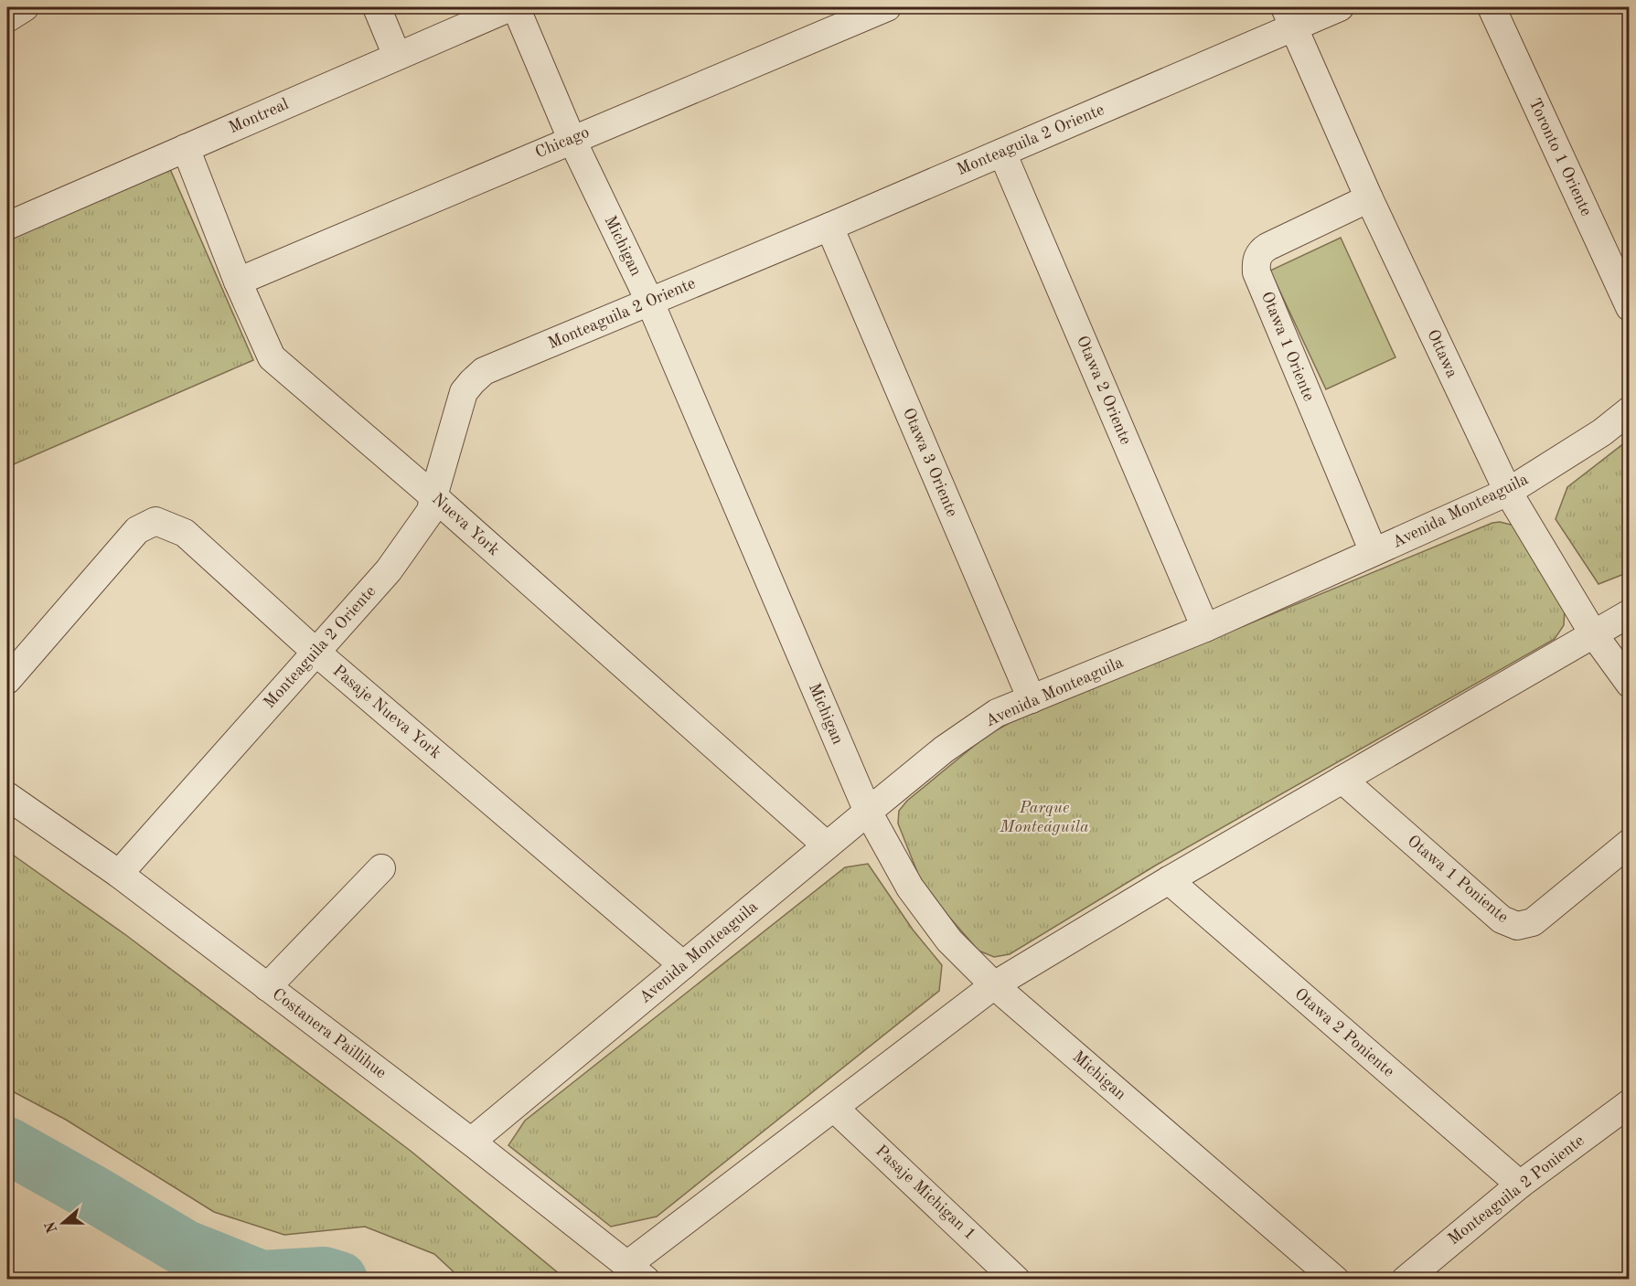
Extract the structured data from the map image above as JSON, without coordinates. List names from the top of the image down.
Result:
{
  "streets": {
    "street": [
      "Montreal",
      "Monteaguila 2 Oriente",
      "Chicago",
      "Toronto 1 Oriente",
      "Michigan",
      "Otawa 1 Oriente",
      "Ottawa",
      "Otawa 2 Oriente",
      "Otawa 3 Oriente",
      "Avenida Monteaguila",
      "Nueva York",
      "Pasaje Nueva York",
      "Otawa 1 Poniente",
      "Otawa 2 Poniente",
      "Costanera Paillihue",
      "Monteaguila 2 Poniente",
      "Pasaje Michigan 1"
    ]
  },
  "crossings": [
    ["Montreal", "Nueva York"],
    ["Monteaguila 2 Oriente", "Michigan"],
    ["Monteaguila 2 Oriente", "Ottawa"],
    ["Monteaguila 2 Oriente", "Otawa 2 Oriente"],
    ["Monteaguila 2 Oriente", "Otawa 3 Oriente"],
    ["Monteaguila 2 Oriente", "Nueva York"],
    ["Monteaguila 2 Oriente", "Pasaje Nueva York"],
    ["Monteaguila 2 Oriente", "Costanera Paillihue"],
    ["Chicago", "Michigan"],
    ["Chicago", "Nueva York"],
    ["Michigan", "Avenida Monteaguila"],
    ["Otawa 1 Oriente", "Ottawa"],
    ["Otawa 1 Oriente", "Avenida Monteaguila"],
    ["Ottawa", "Avenida Monteaguila"],
    ["Otawa 2 Oriente", "Avenida Monteaguila"],
    ["Otawa 3 Oriente", "Avenida Monteaguila"],
    ["Avenida Monteaguila", "Nueva York"],
    ["Avenida Monteaguila", "Pasaje Nueva York"],
    ["Avenida Monteaguila", "Costanera Paillihue"],
    ["Otawa 2 Poniente", "Monteaguila 2 Poniente"]
  ],
  "parks": ["Parque Monteáguila"],
  "north": "left"
}
